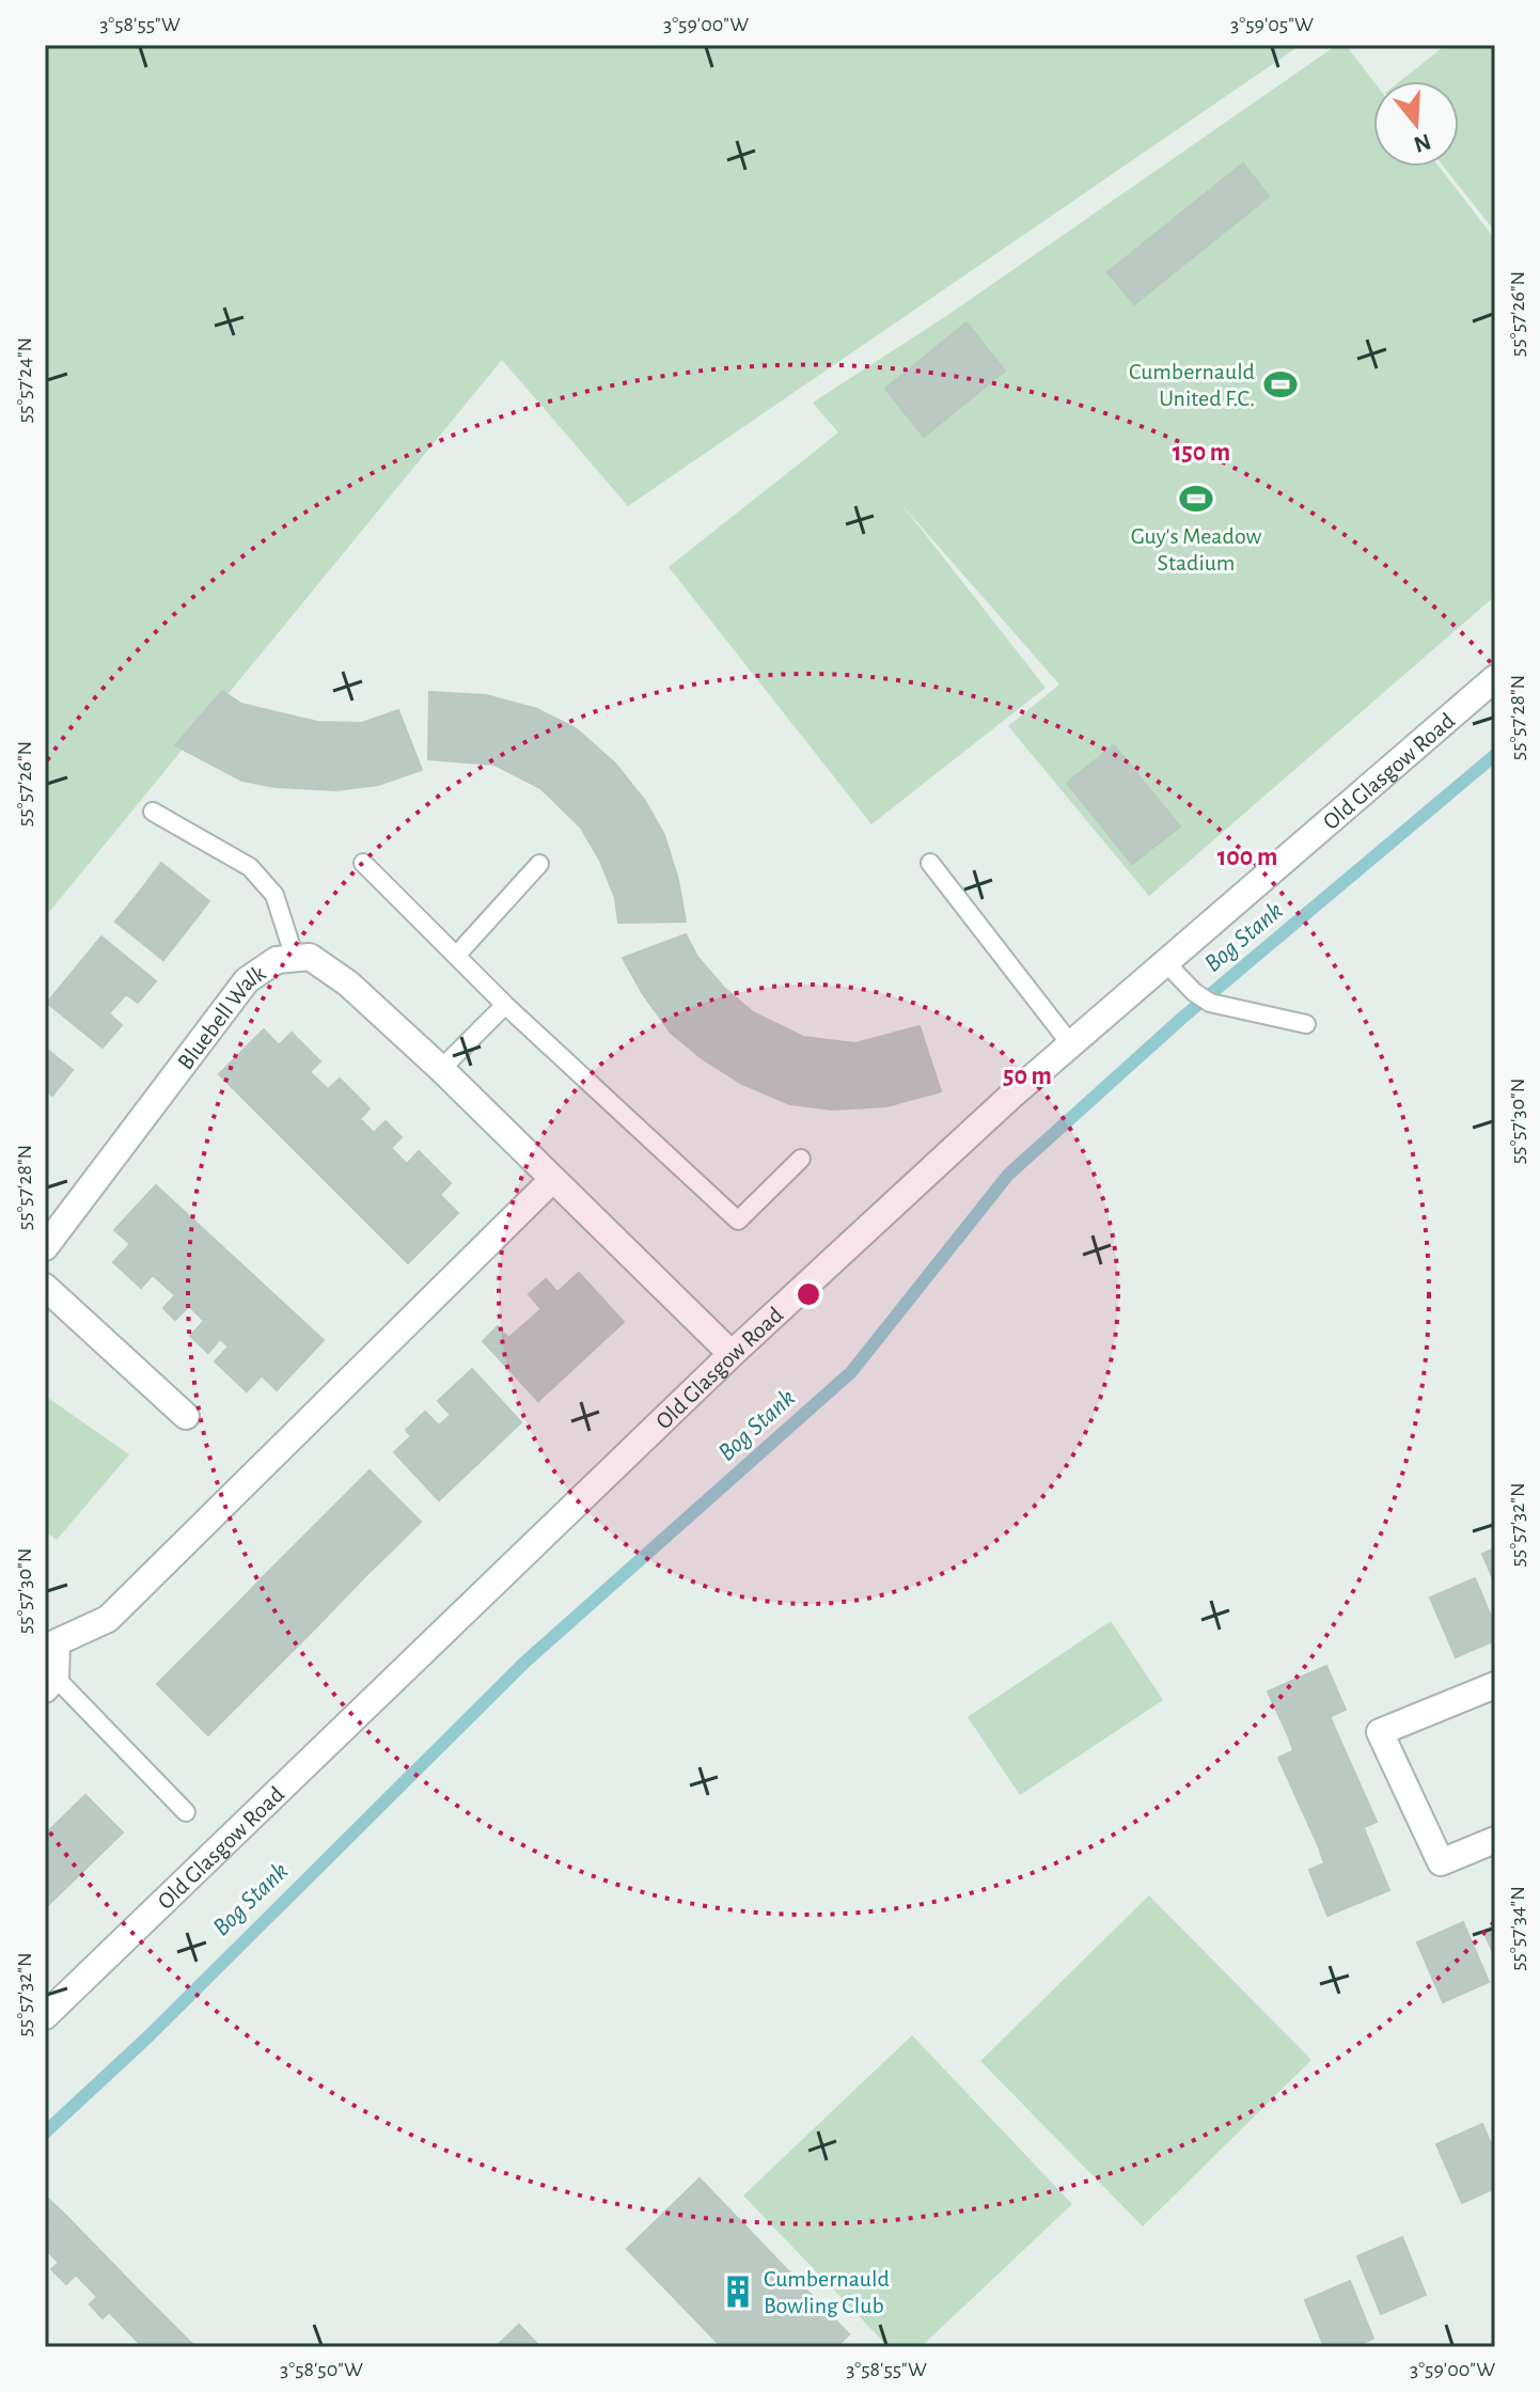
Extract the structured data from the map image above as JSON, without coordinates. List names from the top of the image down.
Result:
{
  "streets": {
    "street": ["Old Glasgow Road", "Bluebell Walk"]
  },
  "crossings": [
    ["Old Glasgow Road", "Bluebell Walk"]
  ],
  "water": ["Bog Stank"],
  "places": {
    "sports": ["Cumbernauld United F.C.", "Guy's Meadow Stadium"],
    "building": ["Cumbernauld Bowling Club"]
  },
  "north": "bottom",
  "coordinates": [
    "3°58'55\"W",
    "3°59'00\"W",
    "3°59'05\"W",
    "55°57'26\"N",
    "55°57'24\"N",
    "55°57'28\"N",
    "55°57'30\"N",
    "55°57'32\"N",
    "55°57'34\"N",
    "3°58'50\"W"
  ],
  "rings": ["150 m", "100 m", "50 m"]
}
